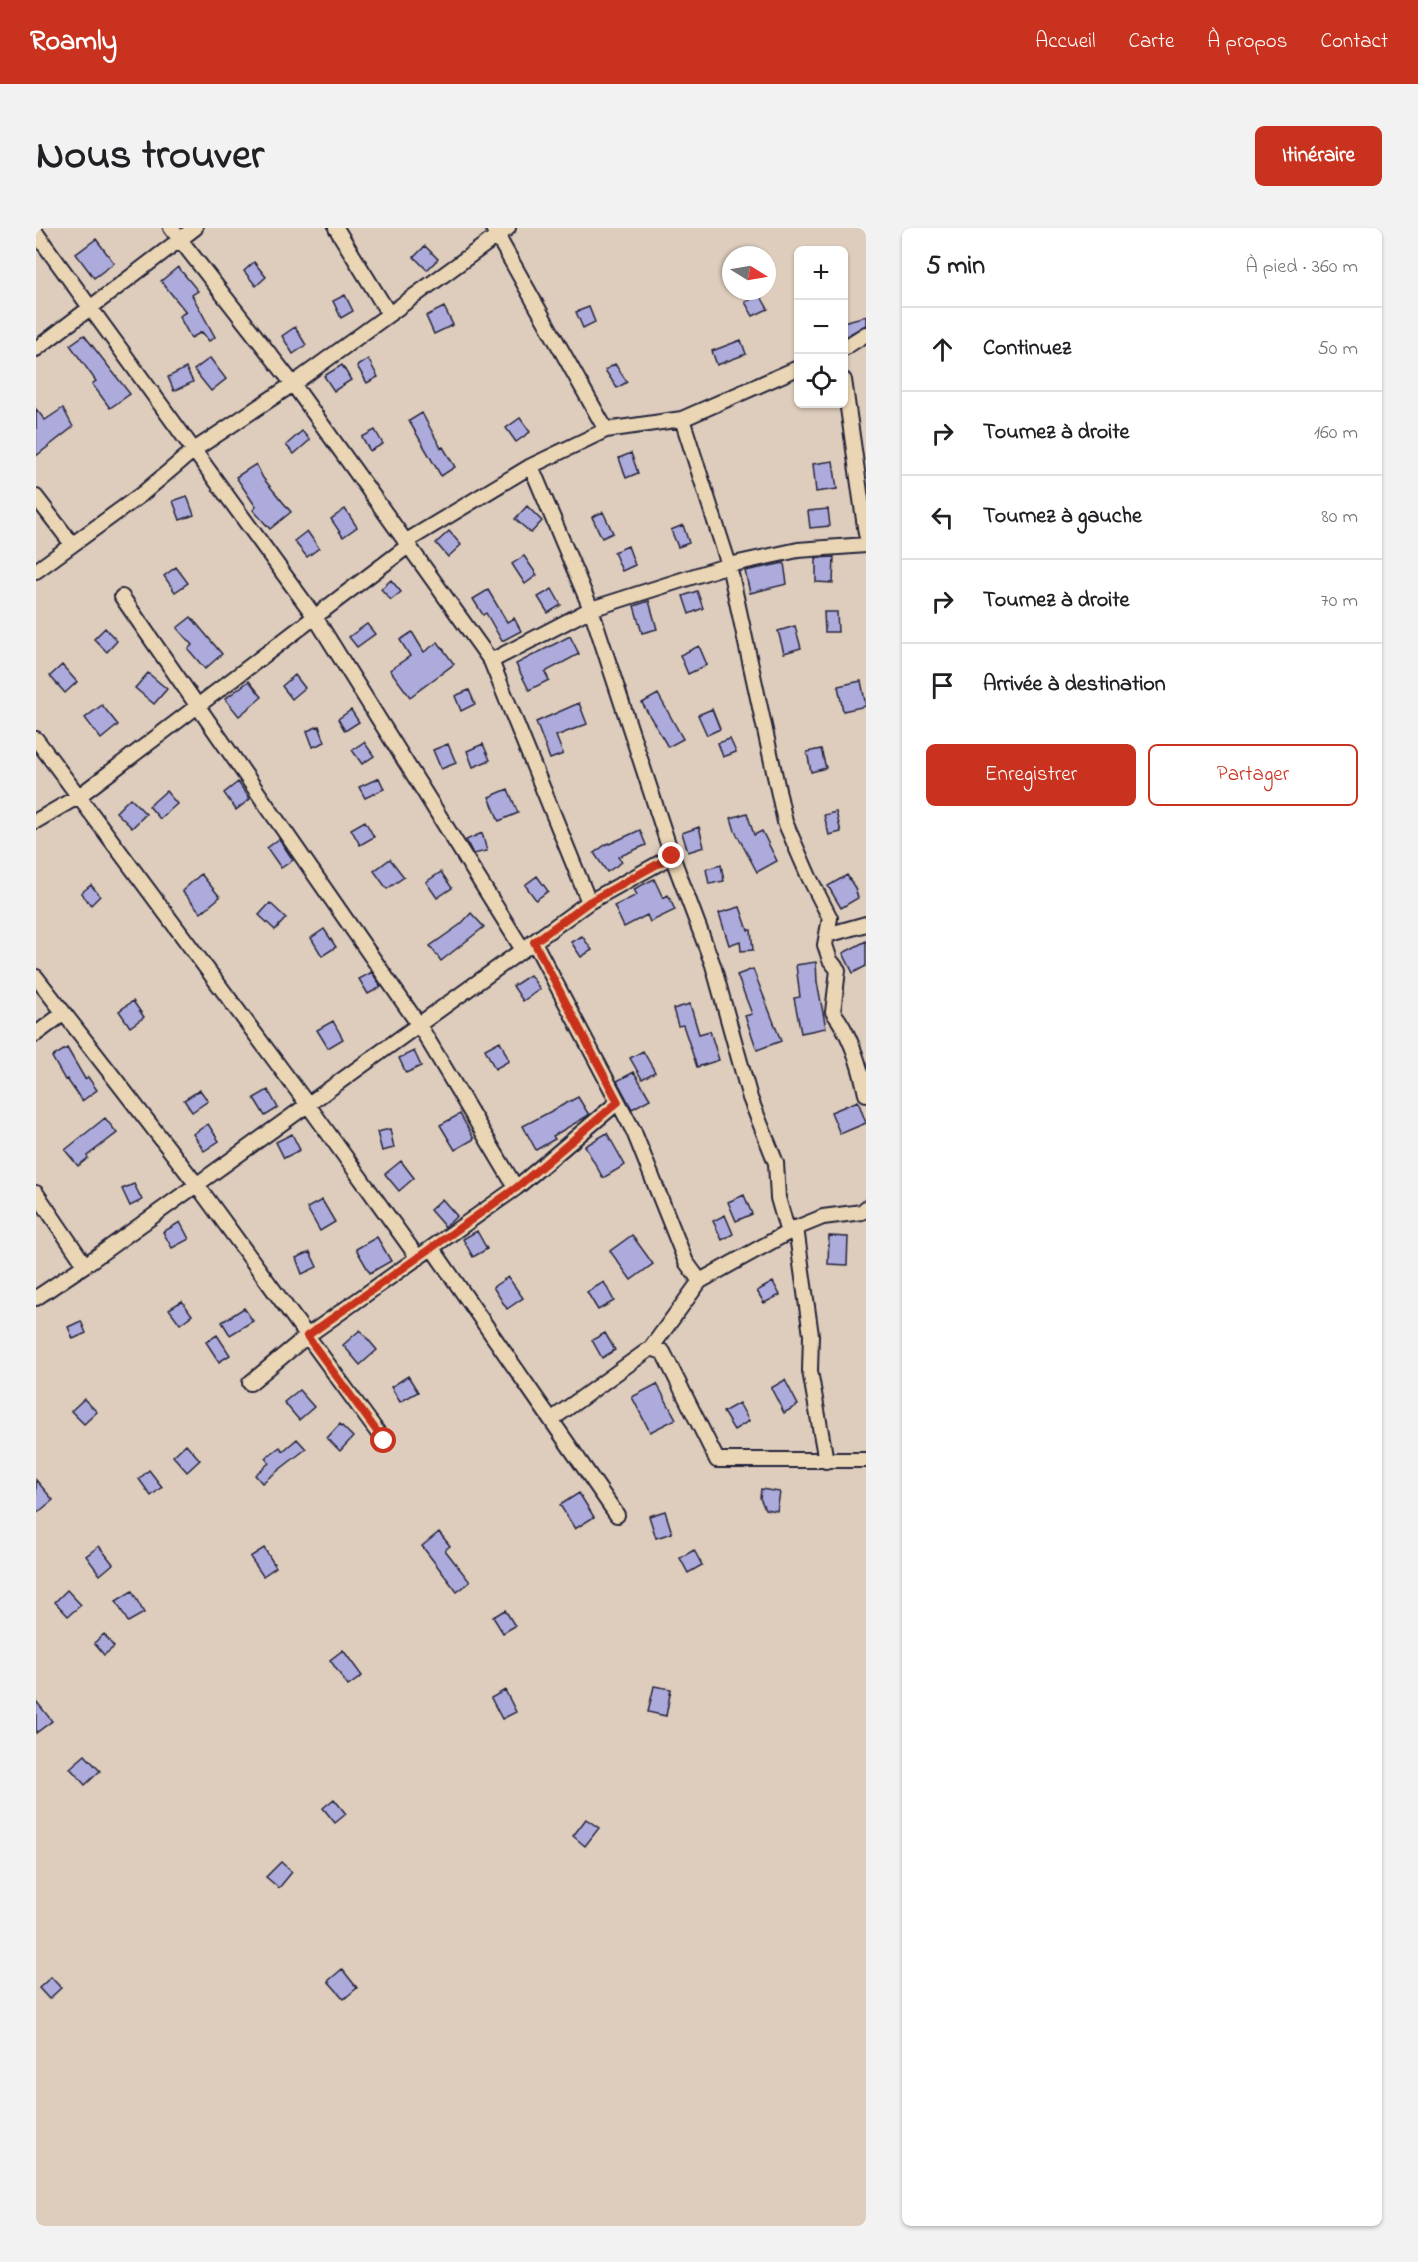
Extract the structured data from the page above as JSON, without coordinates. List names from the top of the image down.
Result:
{
  "north": "right",
  "page": {
    "header": "Roamly",
    "nav": [
      "Accueil",
      "Carte",
      "À propos",
      "Contact"
    ],
    "title": "Nous trouver",
    "buttons": [
      "Itinéraire",
      ["Enregistrer", "Partager"]
    ],
    "heading": ["5 min", "À pied · 360 m"],
    "map_buttons": ["+", "−"],
    "list": [
      ["Continuez", "50 m"],
      ["Tournez à droite", "160 m"],
      ["Tournez à gauche", "80 m"],
      ["Tournez à droite", "70 m"],
      "Arrivée à destination"
    ]
  }
}
